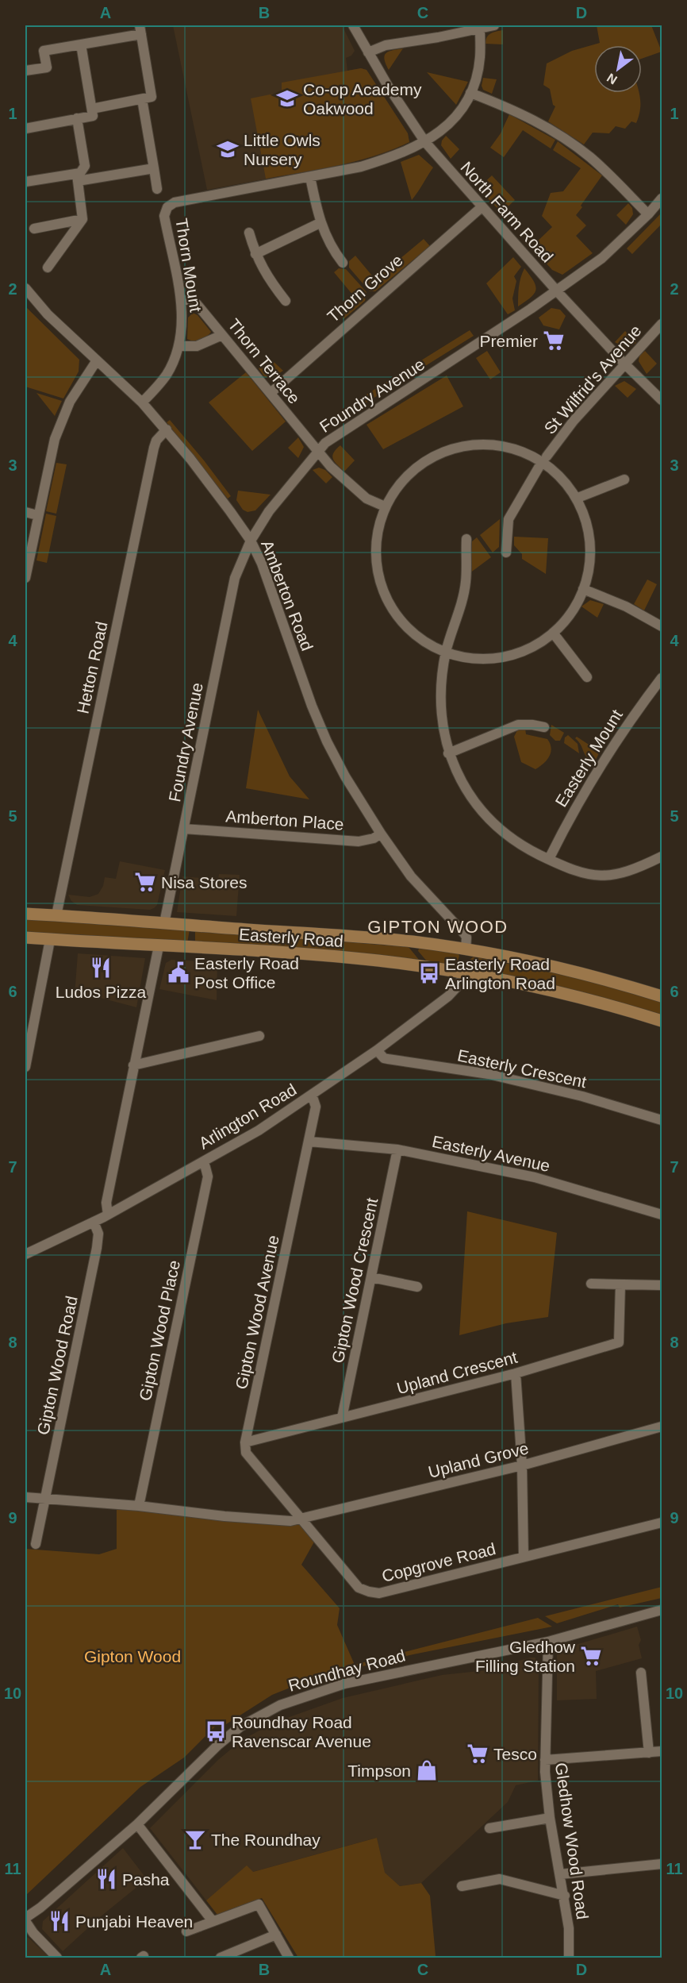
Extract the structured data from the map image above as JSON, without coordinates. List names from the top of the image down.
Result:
{
  "streets": {
    "main road": ["Easterly Road"],
    "street": [
      "North Farm Road",
      "Thorn Mount",
      "Thorn Grove",
      "Thorn Terrace",
      "St Wilfrid's Avenue",
      "Foundry Avenue",
      "Amberton Road",
      "Hetton Road",
      "Easterly Mount",
      "Amberton Place",
      "Easterly Crescent",
      "Arlington Road",
      "Easterly Avenue",
      "Gipton Wood Crescent",
      "Gipton Wood Avenue",
      "Gipton Wood Place",
      "Gipton Wood Road",
      "Upland Crescent",
      "Upland Grove",
      "Copgrove Road",
      "Roundhay Road",
      "Gledhow Wood Road"
    ]
  },
  "crossings": [
    ["North Farm Road", "Thorn Grove"],
    ["North Farm Road", "St Wilfrid's Avenue"],
    ["North Farm Road", "Foundry Avenue"],
    ["Thorn Mount", "Thorn Terrace"],
    ["Thorn Mount", "Amberton Road"],
    ["Thorn Grove", "Thorn Terrace"],
    ["Thorn Terrace", "Foundry Avenue"],
    ["Foundry Avenue", "Amberton Road"],
    ["Foundry Avenue", "Amberton Place"],
    ["Foundry Avenue", "Easterly Road"],
    ["Amberton Road", "Hetton Road"],
    ["Amberton Road", "Amberton Place"],
    ["Amberton Road", "Easterly Road"],
    ["Hetton Road", "Easterly Road"],
    ["Easterly Road", "Arlington Road"],
    ["Easterly Crescent", "Arlington Road"],
    ["Arlington Road", "Gipton Wood Avenue"],
    ["Arlington Road", "Gipton Wood Place"],
    ["Arlington Road", "Gipton Wood Road"],
    ["Easterly Avenue", "Gipton Wood Crescent"],
    ["Easterly Avenue", "Gipton Wood Avenue"],
    ["Gipton Wood Crescent", "Upland Crescent"],
    ["Gipton Wood Avenue", "Upland Crescent"],
    ["Upland Grove", "Copgrove Road"],
    ["Roundhay Road", "Gledhow Wood Road"]
  ],
  "districts": ["GIPTON WOOD"],
  "parks": ["Gipton Wood"],
  "places": {
    "school or university": ["Co-op Academy Oakwood", "Little Owls Nursery"],
    "supermarket": [
      "Premier",
      "Nisa Stores",
      "Gledhow Filling Station",
      "Tesco"
    ],
    "restaurant": ["Ludos Pizza", "Pasha", "Punjabi Heaven"],
    "public building": ["Easterly Road Post Office"],
    "bus stop": ["Easterly Road Arlington Road", "Roundhay Road Ravenscar Avenue"],
    "shop": ["Timpson"],
    "bar": ["The Roundhay"]
  },
  "north": "bottom left",
  "grid": {
    "columns": [
      "A",
      "B",
      "C",
      "D"
    ],
    "rows": [
      "1",
      "2",
      "3",
      "4",
      "5",
      "6",
      "7",
      "8",
      "9",
      "10",
      "11"
    ]
  }
}
